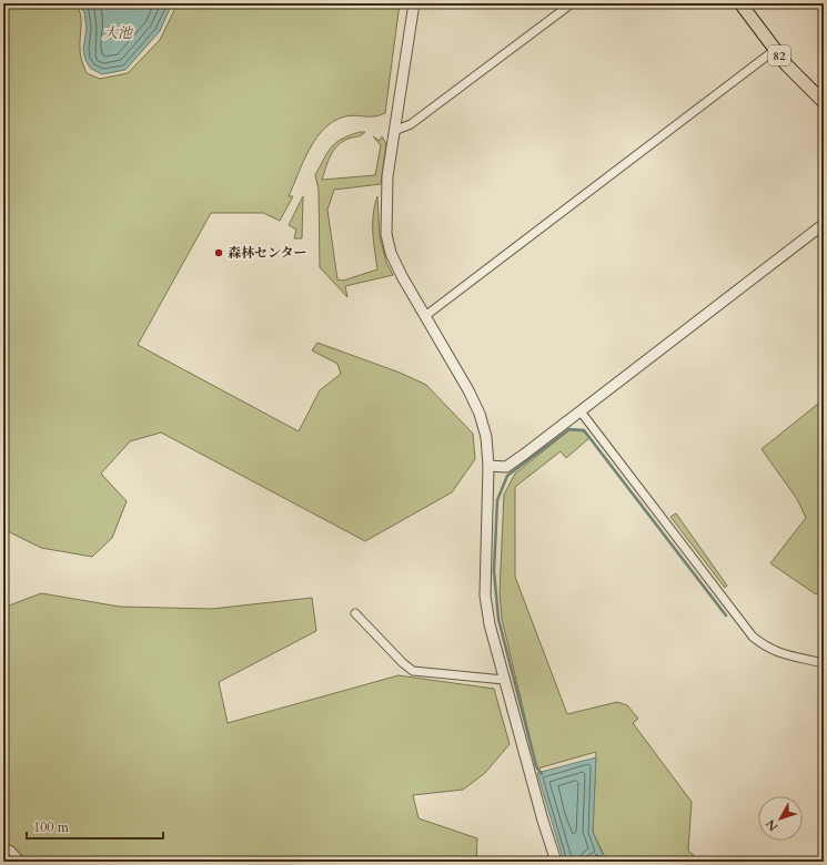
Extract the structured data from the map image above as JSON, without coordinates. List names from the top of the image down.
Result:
{
  "streets": {
    "main road": ["82"]
  },
  "water": ["大池"],
  "places": ["森林センター"],
  "scale_bar": "100 m",
  "north": "bottom left"
}
